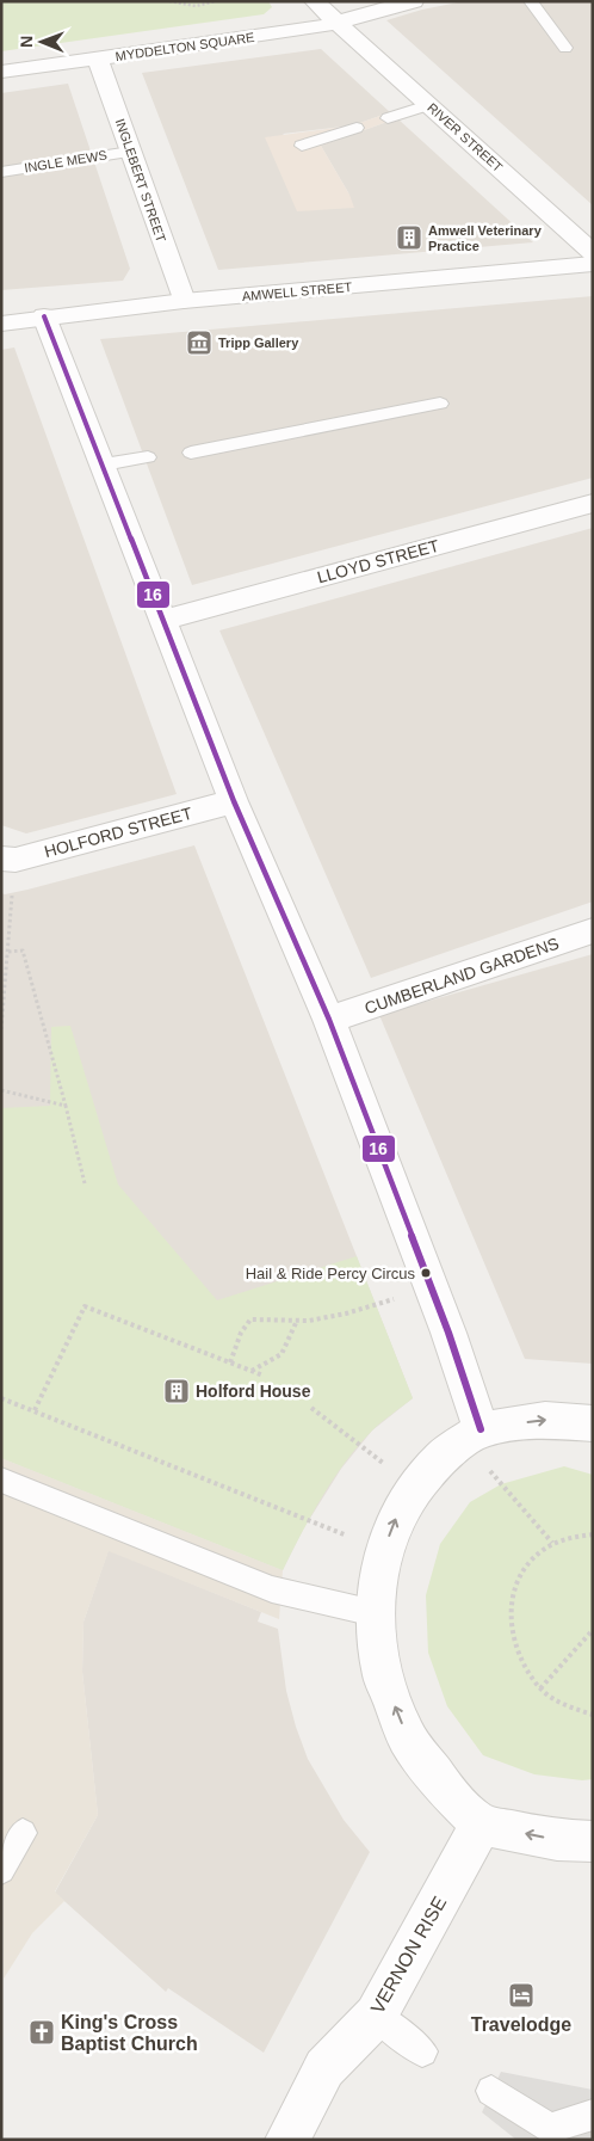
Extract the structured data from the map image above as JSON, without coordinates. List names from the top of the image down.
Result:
{
  "streets": {
    "street": [
      "MYDDELTON SQUARE",
      "RIVER STREET",
      "INGLEBERT STREET",
      "AMWELL STREET",
      "LLOYD STREET",
      "HOLFORD STREET",
      "CUMBERLAND GARDENS",
      "VERNON RISE"
    ],
    "lane": ["INGLE MEWS"]
  },
  "crossings": [
    ["MYDDELTON SQUARE", "RIVER STREET"],
    ["MYDDELTON SQUARE", "INGLEBERT STREET"],
    ["INGLE MEWS", "INGLEBERT STREET"],
    ["INGLEBERT STREET", "AMWELL STREET"]
  ],
  "places": {
    "building": ["Amwell Veterinary Practice", "Holford House"],
    "museum": ["Tripp Gallery"],
    "other": ["Hail & Ride Percy Circus"],
    "hotel": ["Travelodge"],
    "church": ["King's Cross Baptist Church"]
  },
  "lines": ["transit line 16"],
  "north": "left"
}
